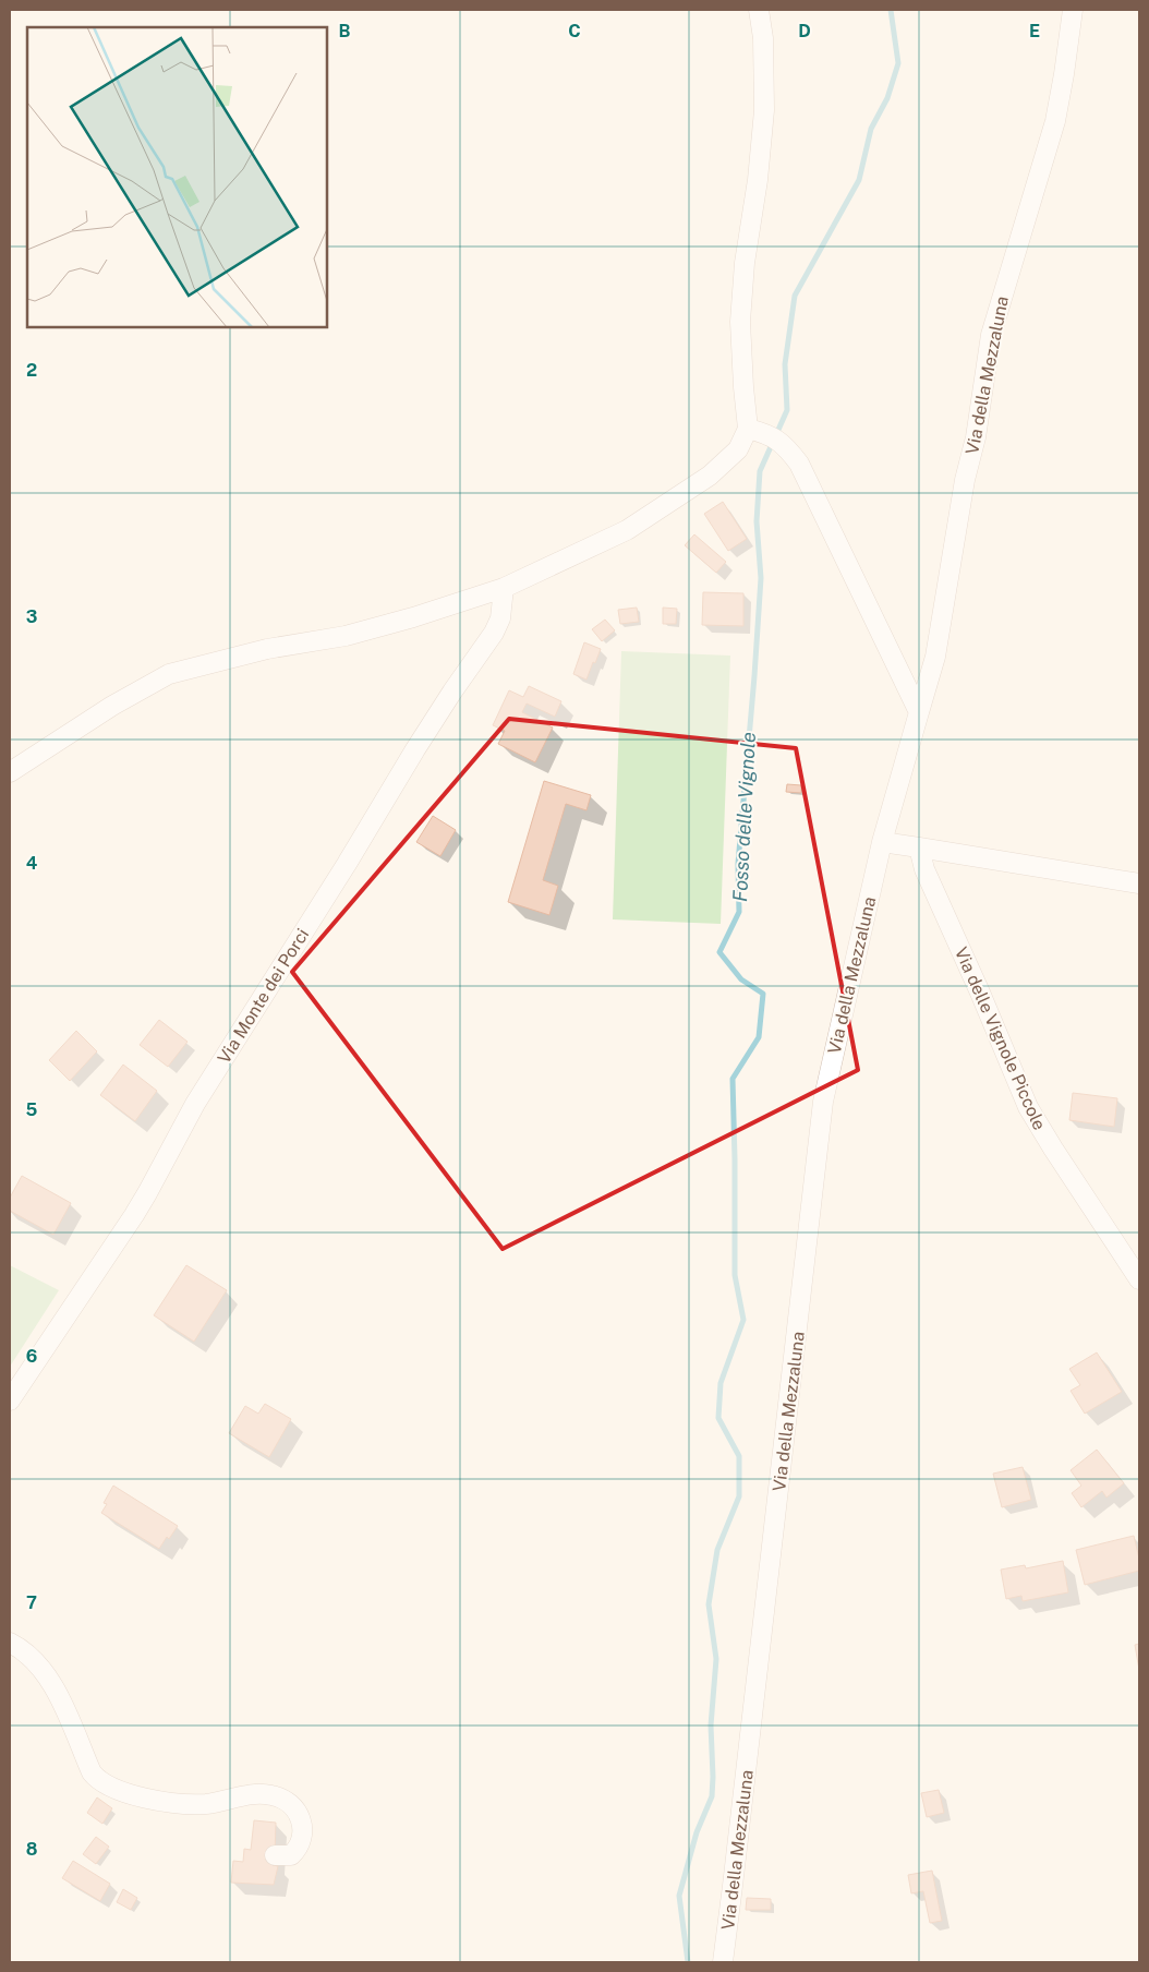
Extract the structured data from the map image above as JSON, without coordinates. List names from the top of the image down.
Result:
{
  "streets": {
    "street": ["Via della Mezzaluna", "Via Monte dei Porci", "Via delle Vignole Piccole"]
  },
  "water": ["Fosso delle Vignole"],
  "grid": {
    "columns": [
      "B",
      "C",
      "D",
      "E"
    ],
    "rows": [
      "2",
      "3",
      "4",
      "5",
      "6",
      "7",
      "8"
    ]
  }
}
